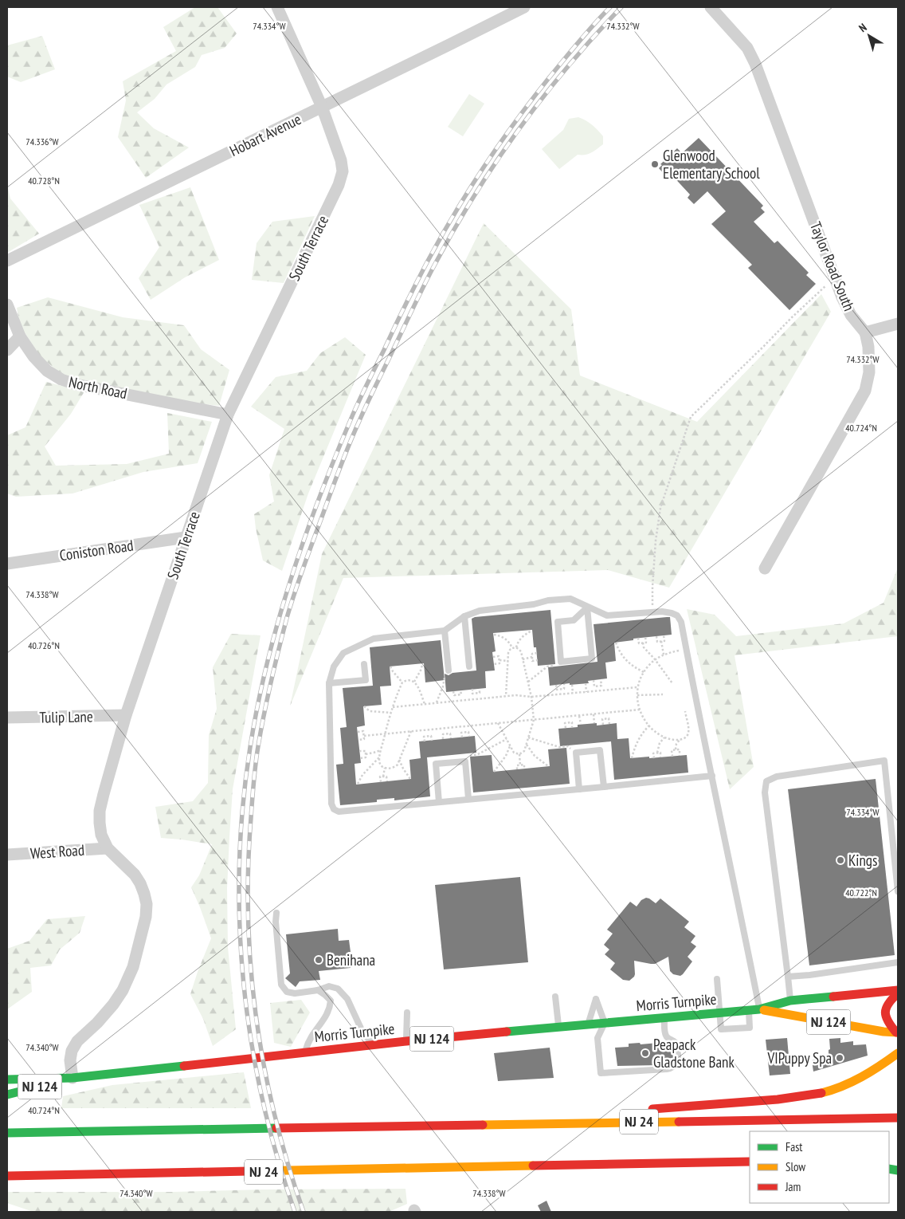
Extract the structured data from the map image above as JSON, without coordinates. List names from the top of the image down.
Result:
{
  "streets": {
    "main road": ["Morris Turnpike", "NJ 124", "NJ 24"],
    "street": [
      "Hobart Avenue",
      "South Terrace",
      "Taylor Road South",
      "North Road",
      "Coniston Road",
      "Tulip Lane",
      "West Road"
    ]
  },
  "crossings": [
    ["Hobart Avenue", "South Terrace"],
    ["South Terrace", "North Road"],
    ["South Terrace", "Coniston Road"],
    ["South Terrace", "Tulip Lane"],
    ["South Terrace", "West Road"],
    ["South Terrace", "Morris Turnpike"],
    ["South Terrace", "NJ 124"],
    ["Morris Turnpike", "NJ 124"]
  ],
  "places": [
    "Glenwood Elementary School",
    "Kings",
    "Benihana",
    "Peapack Gladstone Bank",
    "VIPuppy Spa"
  ],
  "legend": ["Fast", "Slow", "Jam"],
  "north": "top left",
  "coordinates": [
    "74.334°W",
    "74.332°W",
    "74.336°W",
    "40.728°N",
    "40.724°N",
    "74.338°W",
    "40.726°N",
    "40.722°N",
    "74.340°W"
  ]
}
